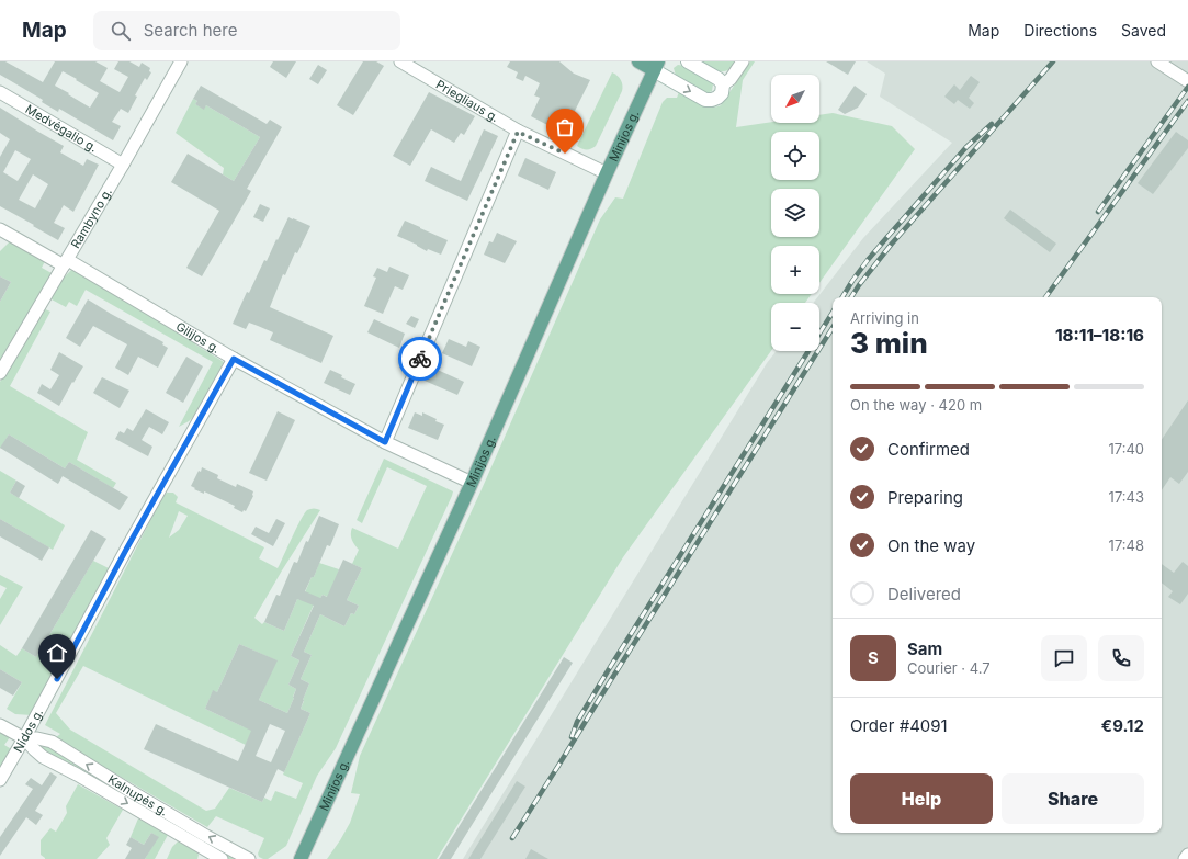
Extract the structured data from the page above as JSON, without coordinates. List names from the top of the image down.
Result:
{
  "streets": {
    "main road": ["Minijos g."],
    "street": [
      "Priegliaus g.",
      "Medvėgalio g.",
      "Rambyno g.",
      "Gilijos g.",
      "Nidos g.",
      "Kalnupės g."
    ]
  },
  "crossings": [
    ["Priegliaus g.", "Minijos g."],
    ["Medvėgalio g.", "Rambyno g."],
    ["Minijos g.", "Gilijos g."],
    ["Rambyno g.", "Gilijos g."],
    ["Gilijos g.", "Nidos g."],
    ["Nidos g.", "Kalnupės g."]
  ],
  "north": "bottom left",
  "page": {
    "header": "Map",
    "search": "Search here",
    "nav": ["Map", "Directions", "Saved"],
    "map_buttons": ["+", "−"],
    "heading": ["3 min", "Arriving in", "18:11–18:16"],
    "panel": [
      "Sam",
      "Courier · 4.7",
      "Order #4091",
      "€9.12"
    ],
    "bar": "On the way · 420 m",
    "list": [
      ["Confirmed", "17:40"],
      ["Preparing", "17:43"],
      ["On the way", "17:48"],
      "Delivered"
    ],
    "round": "S",
    "buttons": ["Help", "Share"]
  }
}
